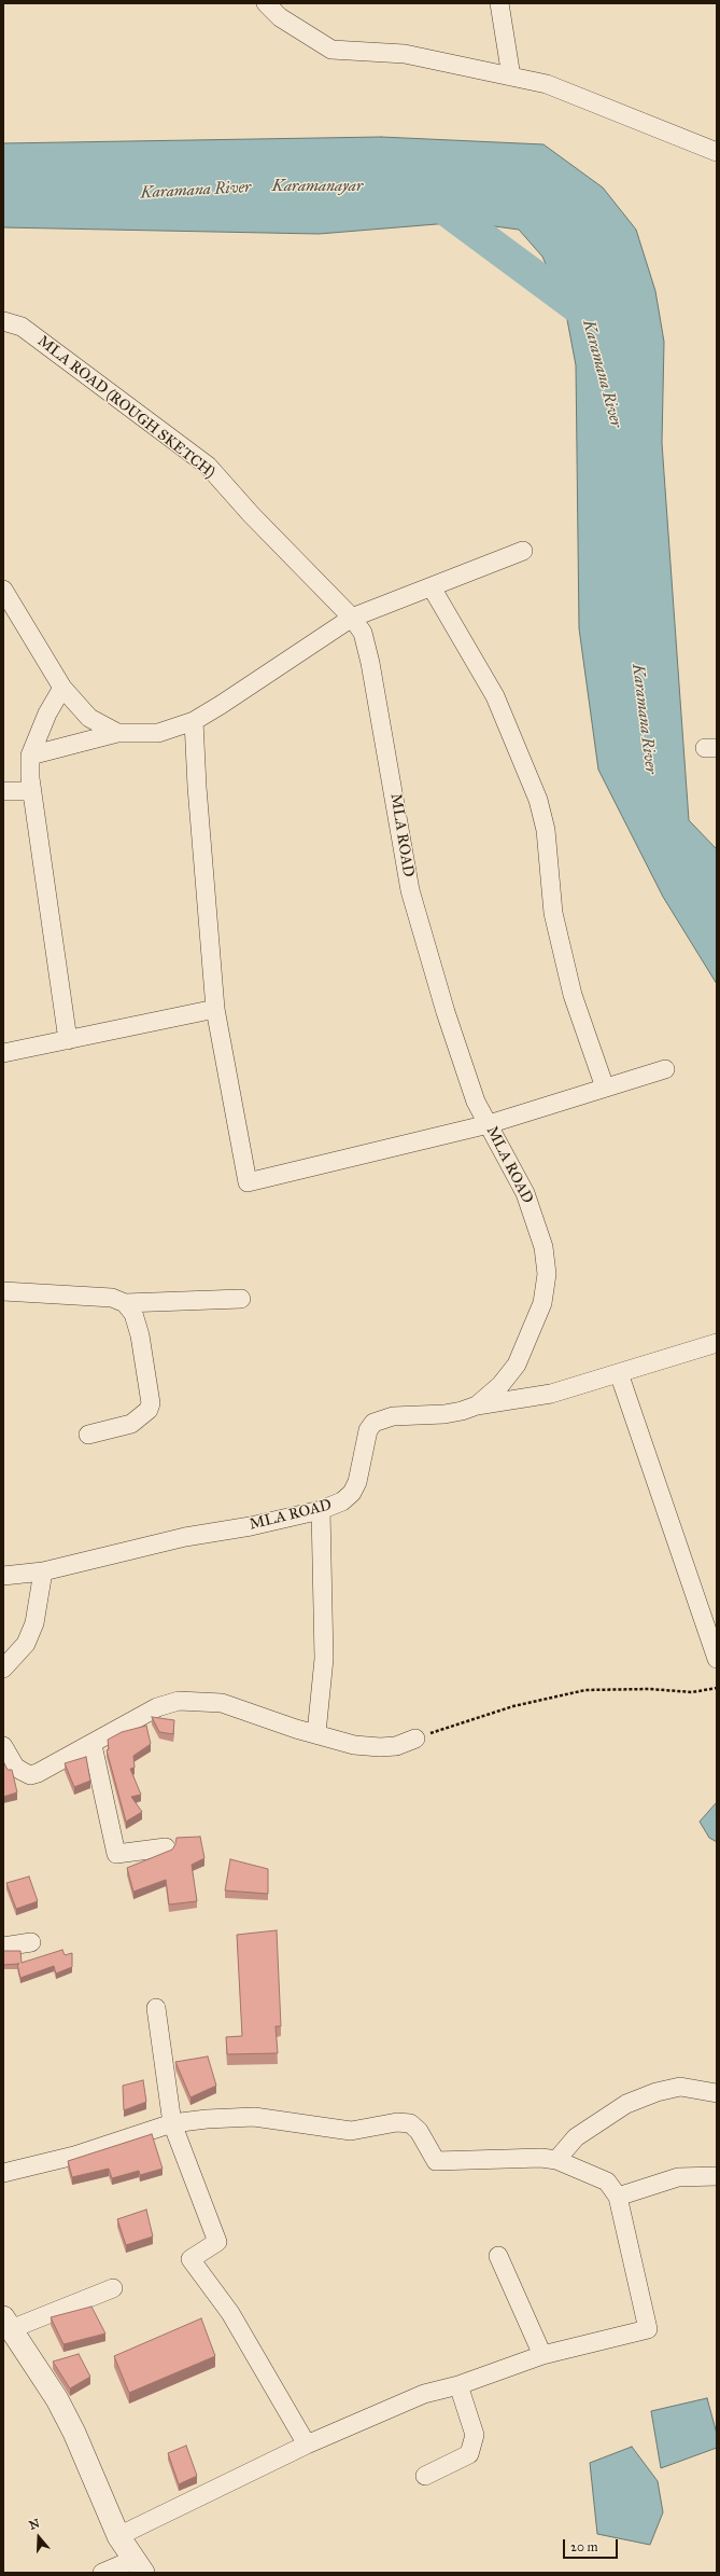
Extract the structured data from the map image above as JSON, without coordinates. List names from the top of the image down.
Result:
{
  "streets": {
    "street": ["MLA ROAD (ROUGH SKETCH)", "MLA ROAD"]
  },
  "crossings": [
    ["MLA ROAD (ROUGH SKETCH)", "MLA ROAD"]
  ],
  "water": ["Karamanayar", "Karamana River"],
  "scale_bar": "20 m",
  "north": "top"
}
